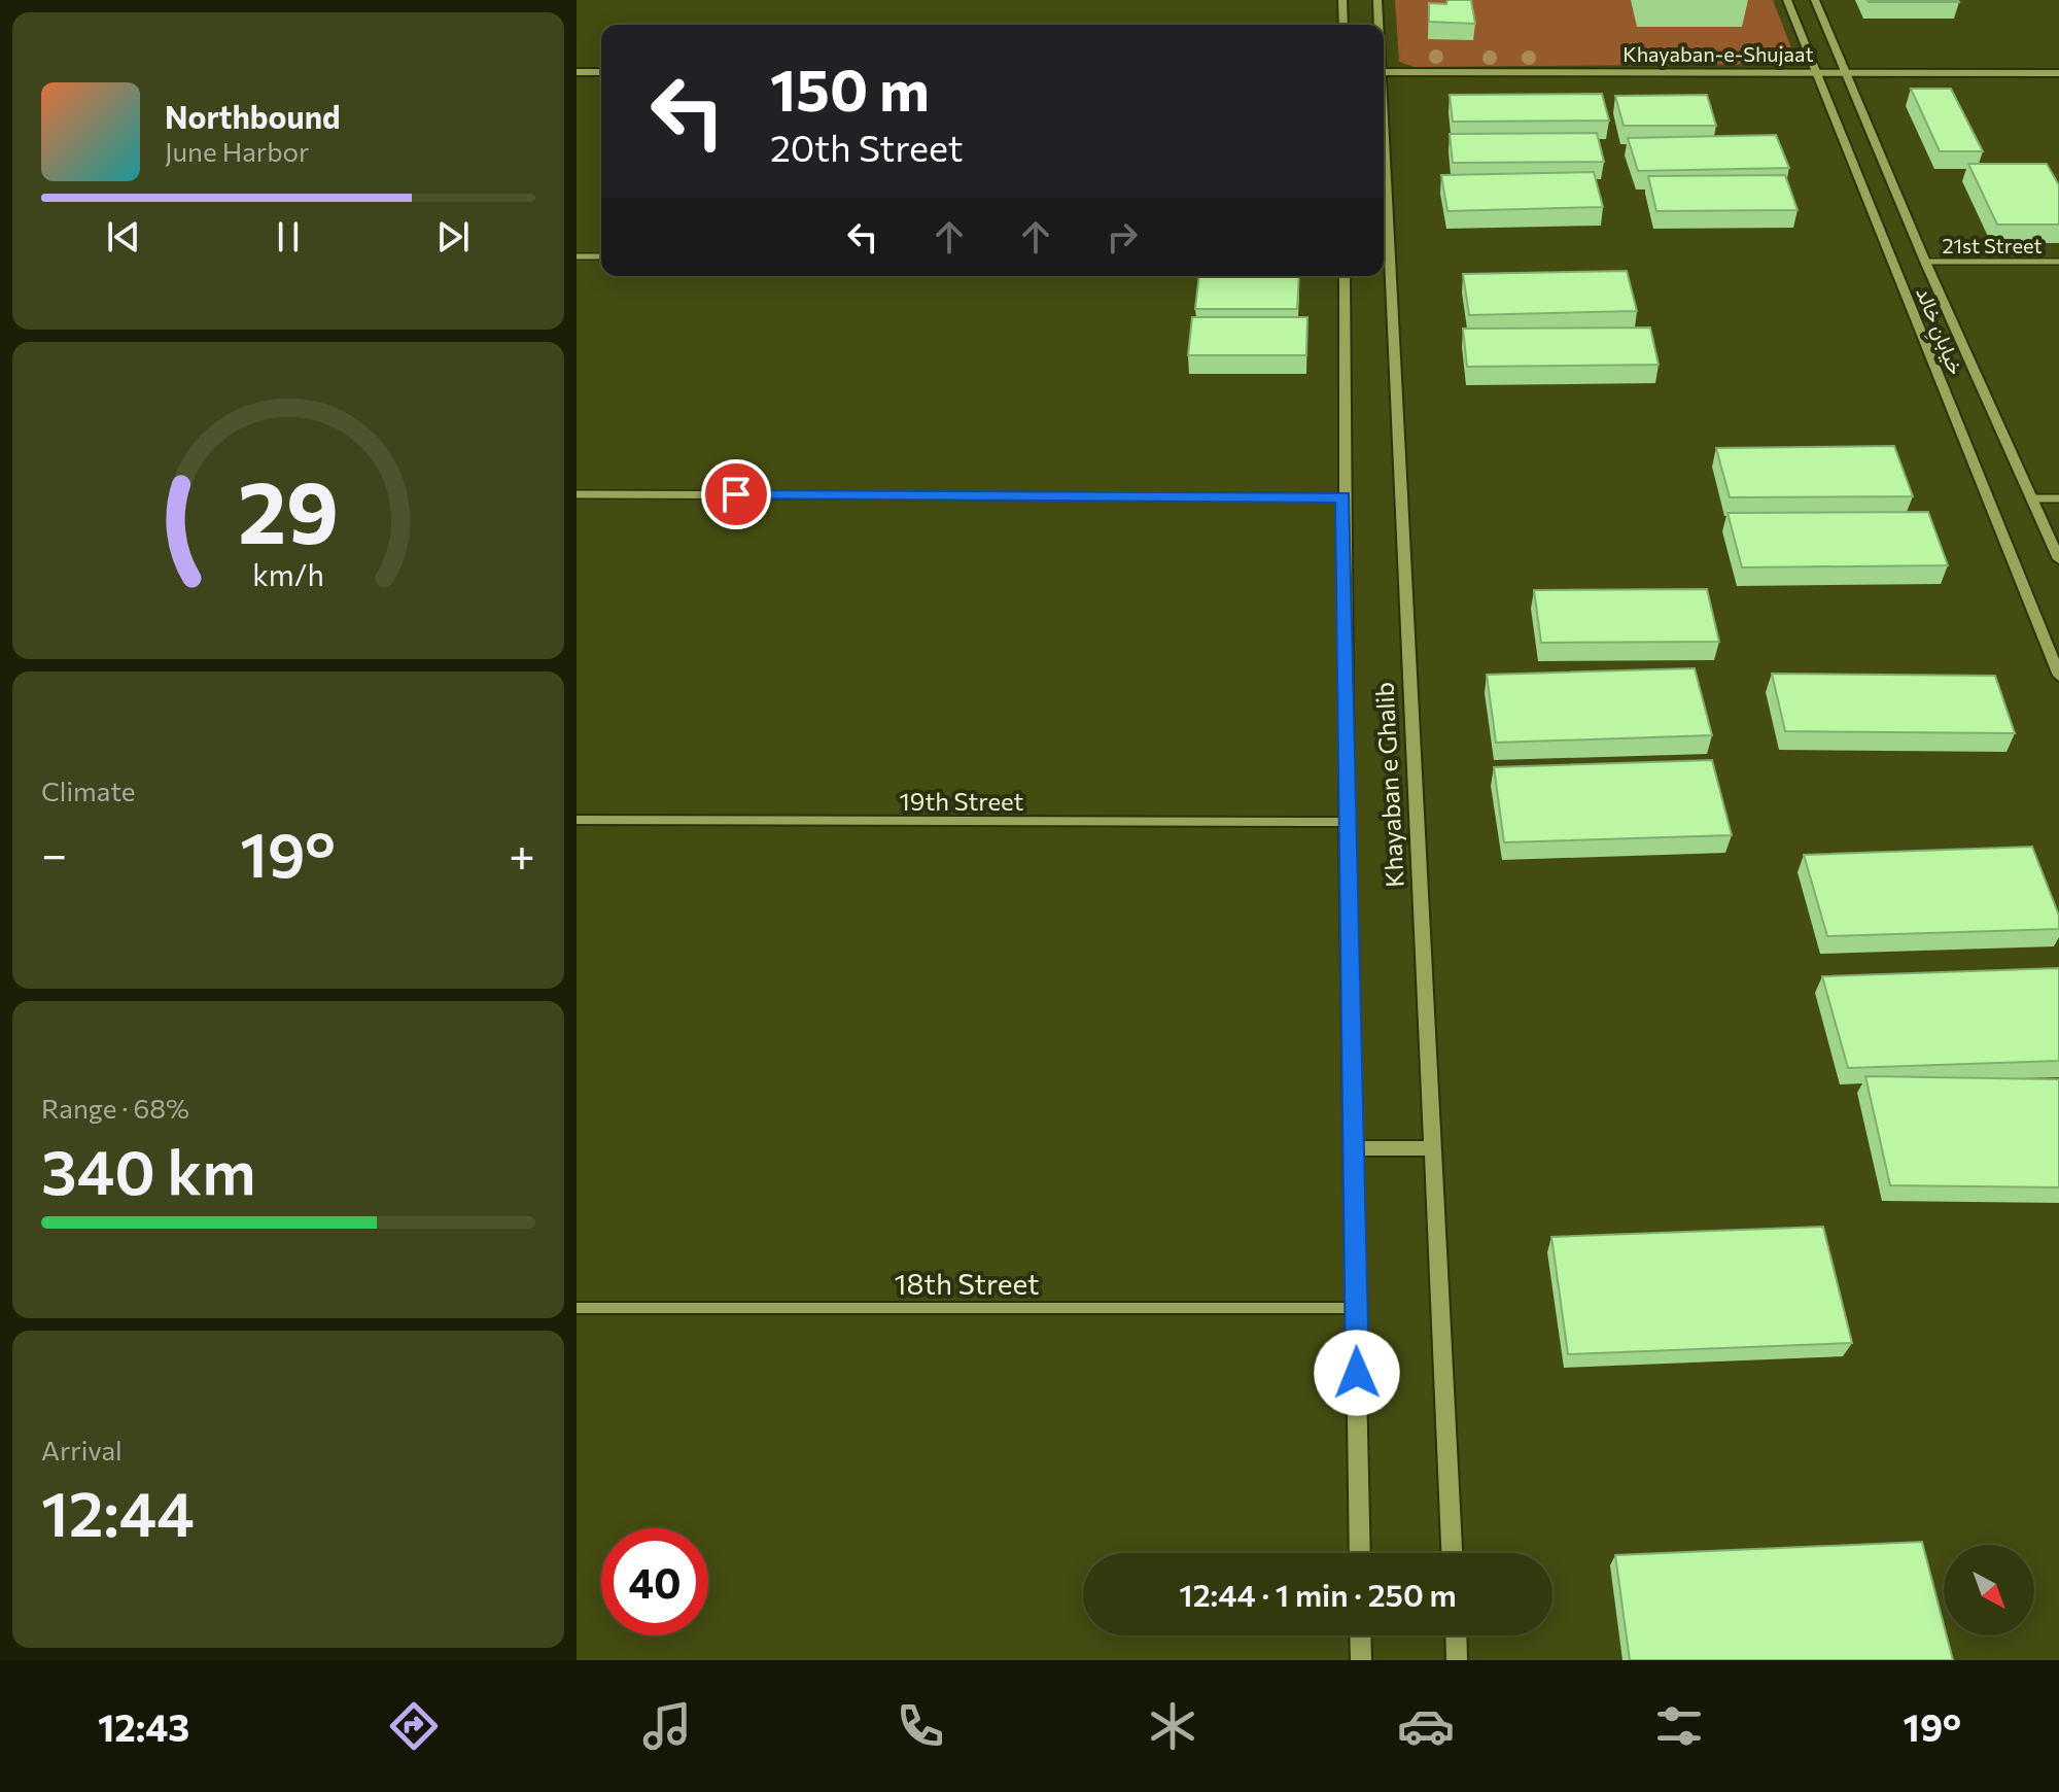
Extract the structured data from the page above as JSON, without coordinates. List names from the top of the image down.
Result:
{
  "streets": {
    "main road": ["Khayaban-e-Shujaat"],
    "street": [
      "21st Street",
      "خیابانِ خالد",
      "Khayaban e Ghalib",
      "19th Street",
      "18th Street"
    ]
  },
  "crossings": [
    ["Khayaban-e-Shujaat", "خیابانِ خالد"],
    ["21st Street", "خیابانِ خالد"],
    ["Khayaban e Ghalib", "19th Street"],
    ["Khayaban e Ghalib", "18th Street"]
  ],
  "north": "bottom right",
  "page": {
    "turn": ["150 m", "20th Street"],
    "song": ["Northbound", "June Harbor"],
    "tile": [
      "Climate",
      ["Range · 68%", "340 km"],
      ["Arrival", "12:44"]
    ],
    "heat": ["−", "19°", "+"],
    "limit": "40",
    "trip": "12:44 · 1 min · 250 m",
    "tabs": ["12:43", "19°"],
    "gauge": ["29", "km/h"]
  }
}
